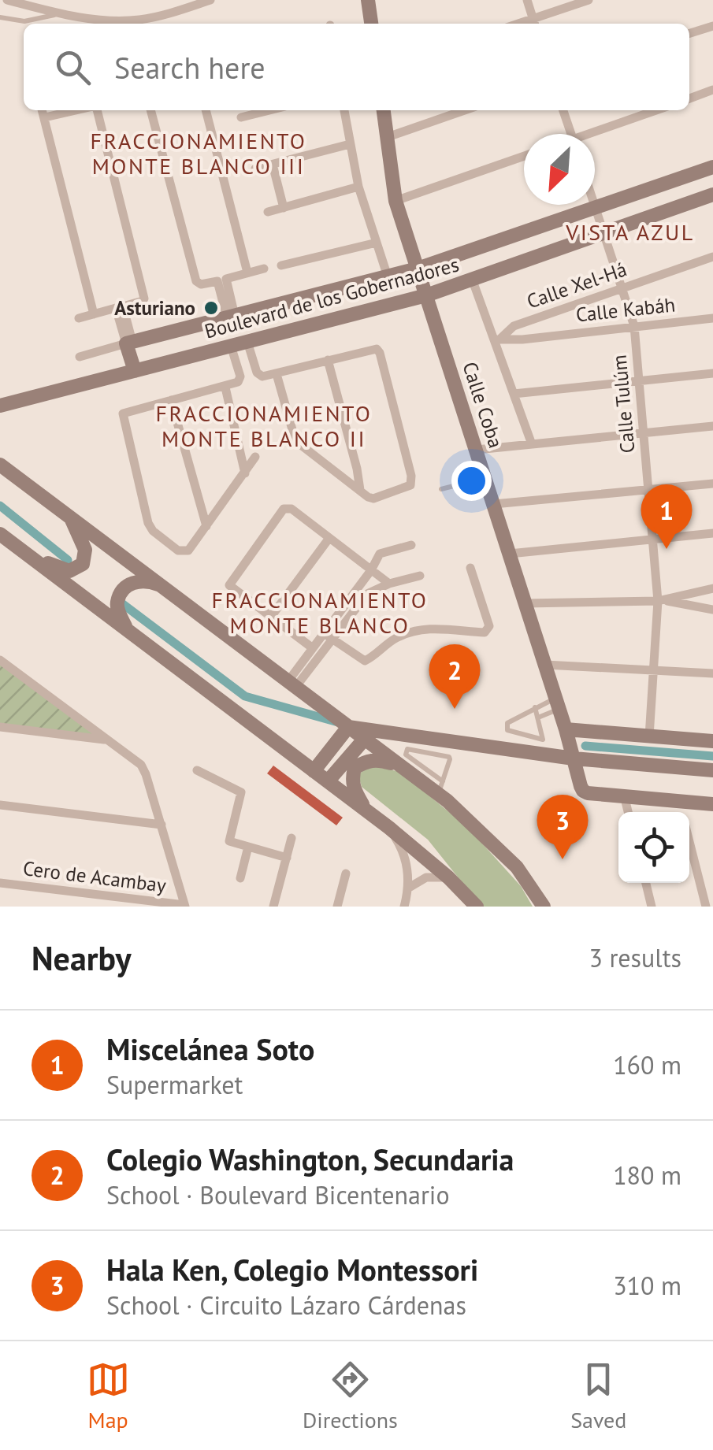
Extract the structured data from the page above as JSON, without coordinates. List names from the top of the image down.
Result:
{
  "streets": {
    "main road": ["Boulevard de los Gobernadores", "Calle Coba"],
    "street": [
      "Calle Xel-Há",
      "Calle Kabáh",
      "Calle Tulúm",
      "Cero de Acambay"
    ]
  },
  "crossings": [
    ["Calle Xel-Há", "Calle Kabáh"],
    ["Calle Xel-Há", "Calle Tulúm"],
    ["Boulevard de los Gobernadores", "Calle Tulúm"],
    ["Boulevard de los Gobernadores", "Calle Coba"],
    ["Calle Kabáh", "Calle Tulúm"]
  ],
  "districts": [
    "FRACCIONAMIENTO MONTE BLANCO III",
    "VISTA AZUL",
    "FRACCIONAMIENTO MONTE BLANCO II",
    "FRACCIONAMIENTO MONTE BLANCO"
  ],
  "places": ["Asturiano"],
  "north": "bottom left",
  "page": {
    "search": "Search here",
    "pins": ["1", "2", "3"],
    "heading": ["Nearby", "3 results"],
    "list": [
      {
        "mark": "1",
        "name": "Miscelánea Soto",
        "note": "Supermarket",
        "value": "160 m"
      },
      {
        "mark": "2",
        "name": "Colegio Washington, Secundaria",
        "note": "School · Boulevard Bicentenario",
        "value": "180 m"
      },
      {
        "mark": "3",
        "name": "Hala Ken, Colegio Montessori",
        "note": "School · Circuito Lázaro Cárdenas",
        "value": "310 m"
      }
    ],
    "nav": ["Map", "Directions", "Saved"]
  }
}
